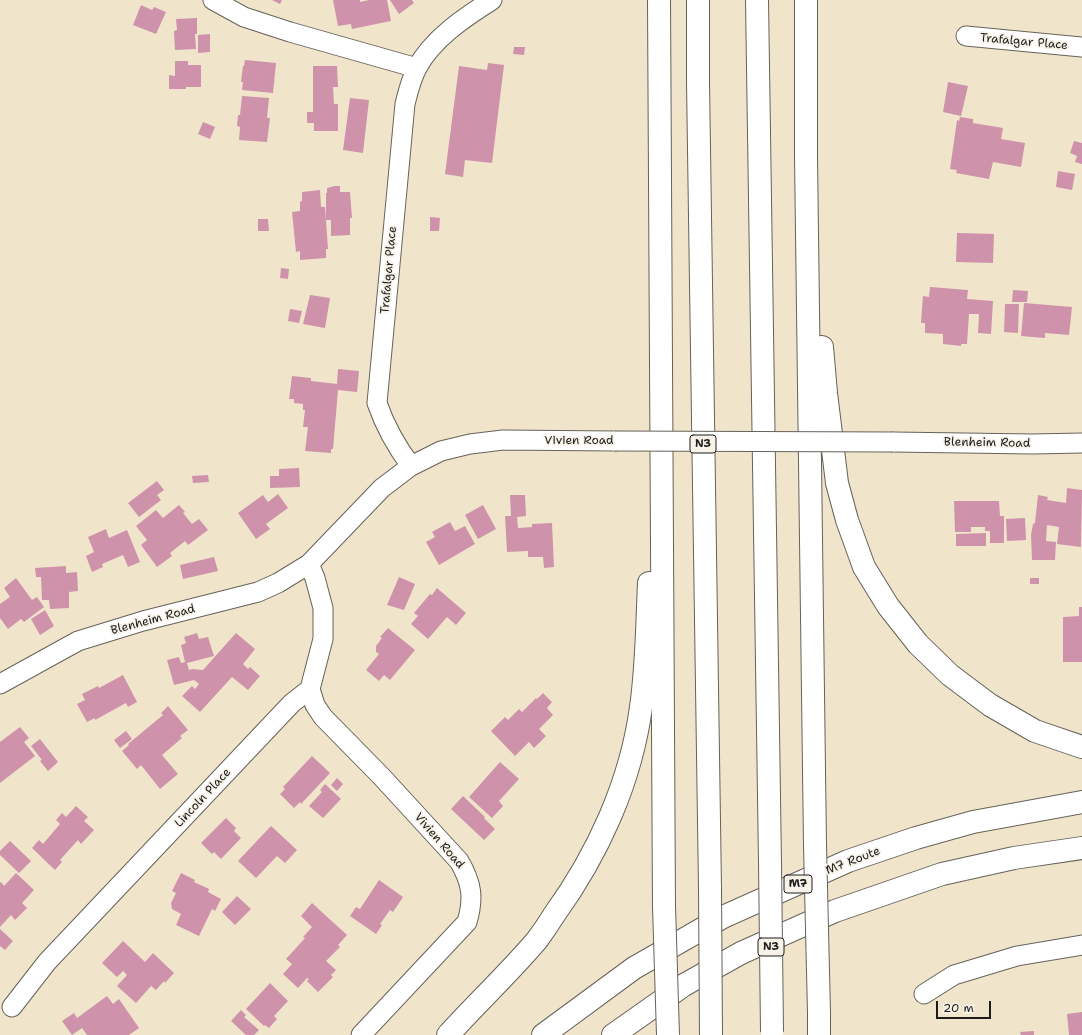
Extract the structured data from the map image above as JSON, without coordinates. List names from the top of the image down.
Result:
{
  "streets": {
    "highway": ["N3", "M7 Route", "M7"],
    "street": [
      "Trafalgar Place",
      "Vivien Road",
      "Blenheim Road",
      "Lincoln Place"
    ]
  },
  "crossings": [
    ["Trafalgar Place", "Vivien Road"],
    ["Vivien Road", "Blenheim Road"],
    ["Vivien Road", "Lincoln Place"]
  ],
  "scale_bar": "20 m"
}
